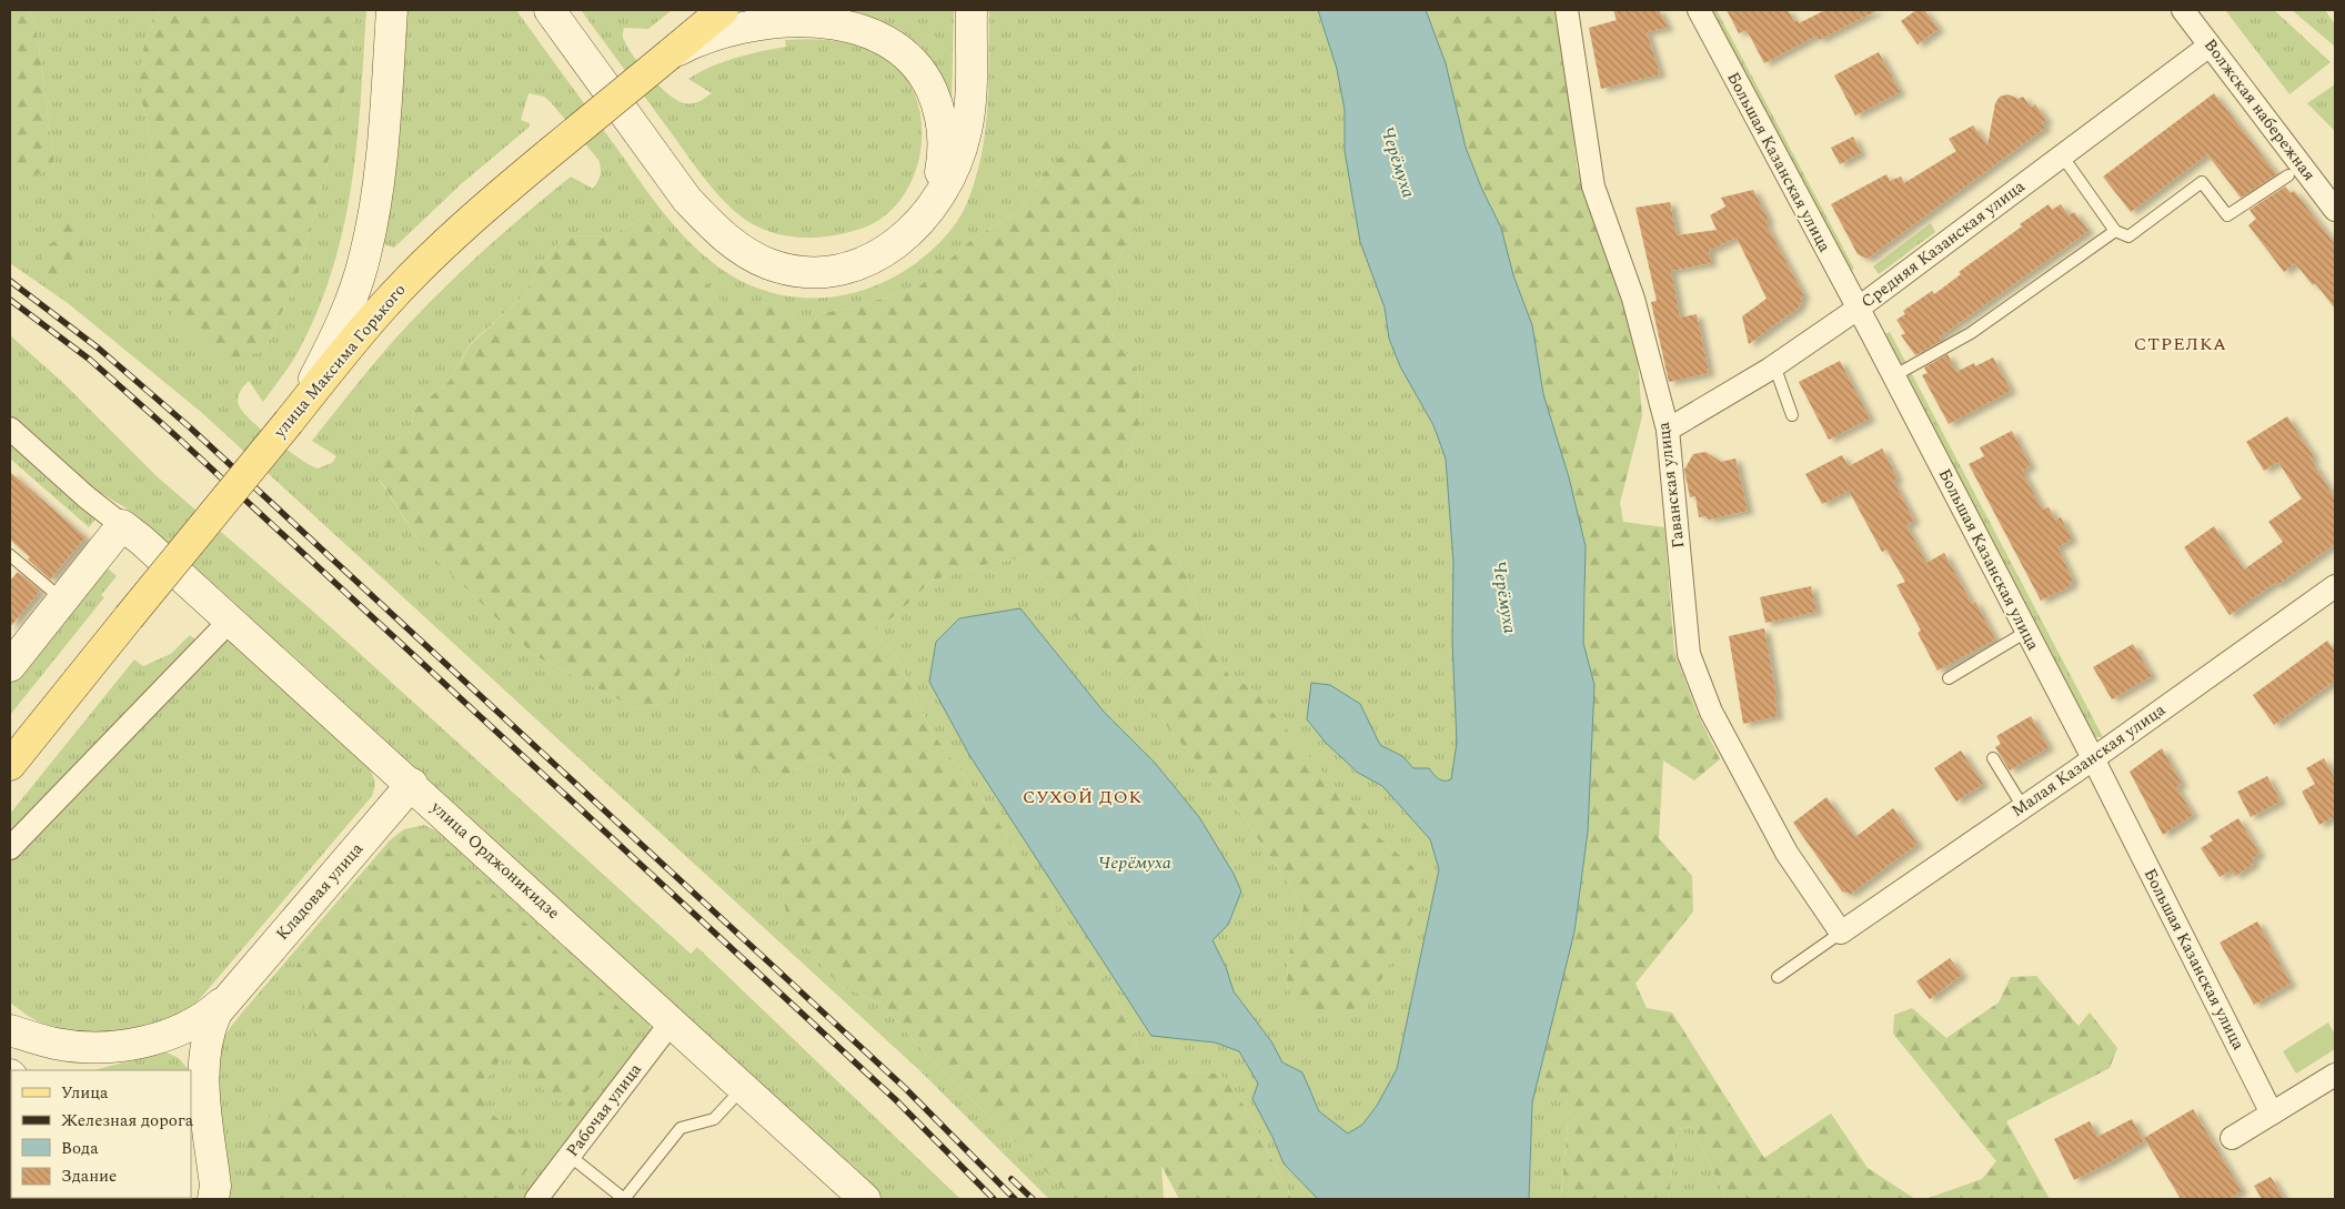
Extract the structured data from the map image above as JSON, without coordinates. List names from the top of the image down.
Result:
{
  "streets": {
    "main road": ["улица Максима Горького"],
    "street": [
      "Волжская набережная",
      "Большая Казанская улица",
      "Средняя Казанская улица",
      "Гаванская улица",
      "Малая Казанская улица",
      "улица Орджоникидзе",
      "Кладовая улица",
      "Рабочая улица"
    ]
  },
  "crossings": [
    ["Волжская набережная", "Средняя Казанская улица"],
    ["Большая Казанская улица", "Средняя Казанская улица"],
    ["Большая Казанская улица", "Малая Казанская улица"],
    ["Средняя Казанская улица", "Гаванская улица"],
    ["Гаванская улица", "Малая Казанская улица"],
    ["улица Орджоникидзе", "Кладовая улица"],
    ["улица Орджоникидзе", "Рабочая улица"]
  ],
  "districts": ["СТРЕЛКА", "СУХОЙ ДОК"],
  "water": ["Черёмуха"],
  "legend": [
    "Улица",
    "Железная дорога",
    "Вода",
    "Здание"
  ]
}
